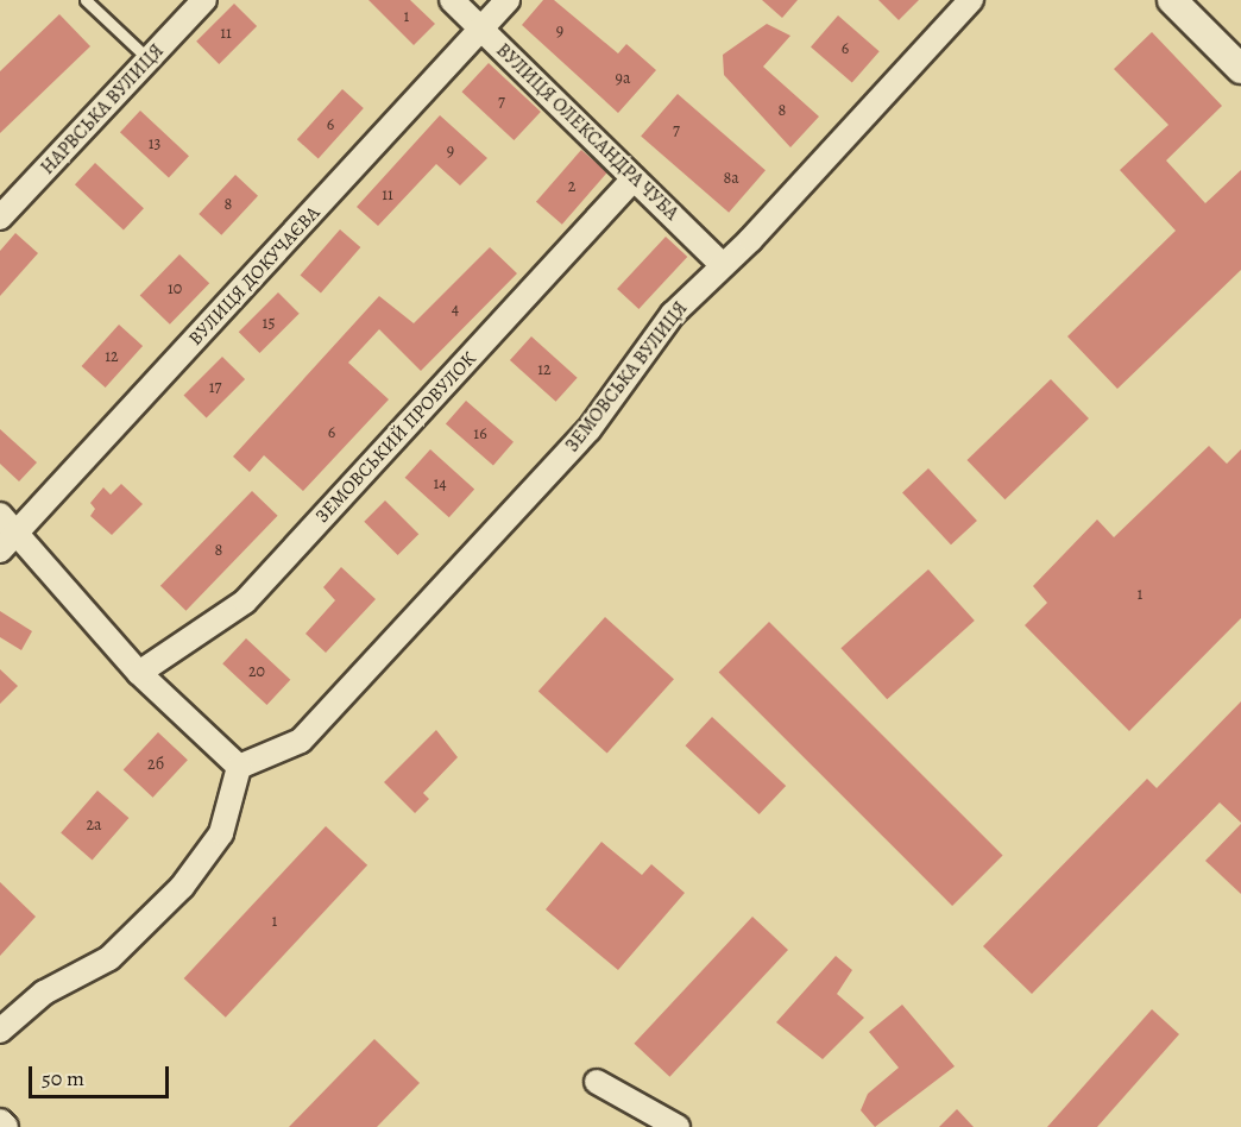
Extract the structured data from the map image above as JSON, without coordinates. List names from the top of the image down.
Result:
{
  "streets": {
    "street": [
      "НАРВСЬКА ВУЛИЦЯ",
      "ВУЛИЦЯ ОЛЕКСАНДРА ЧУБА",
      "ВУЛИЦЯ ДОКУЧАЄВА",
      "ЗЕМОВСЬКА ВУЛИЦЯ",
      "ЗЕМОВСЬКИЙ ПРОВУЛОК"
    ]
  },
  "crossings": [
    ["ВУЛИЦЯ ОЛЕКСАНДРА ЧУБА", "ВУЛИЦЯ ДОКУЧАЄВА"],
    ["ВУЛИЦЯ ОЛЕКСАНДРА ЧУБА", "ЗЕМОВСЬКА ВУЛИЦЯ"],
    ["ВУЛИЦЯ ОЛЕКСАНДРА ЧУБА", "ЗЕМОВСЬКИЙ ПРОВУЛОК"]
  ],
  "house_numbers": [
    "1",
    "9",
    "11",
    "6",
    "9а",
    "7",
    "8",
    "6",
    "7",
    "13",
    "9",
    "8а",
    "2",
    "11",
    "8",
    "10",
    "4",
    "15",
    "12",
    "12",
    "17",
    "6",
    "16",
    "14",
    "8",
    "1",
    "20",
    "2б",
    "2а",
    "1"
  ],
  "scale_bar": "50 m"
}
